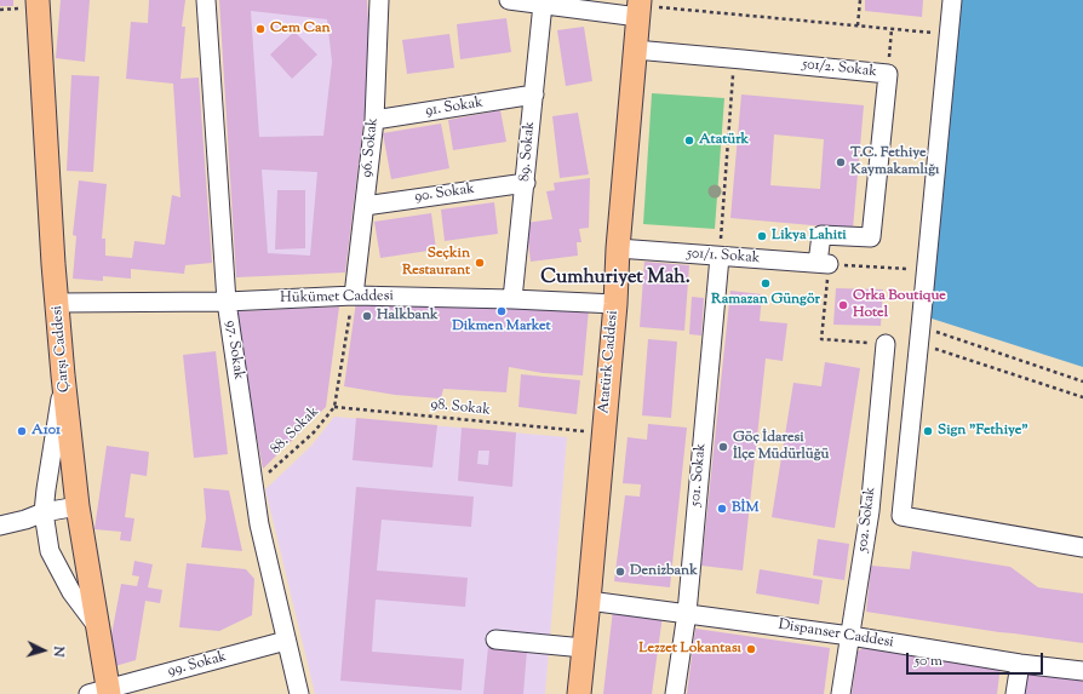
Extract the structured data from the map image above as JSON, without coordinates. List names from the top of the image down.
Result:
{
  "streets": {
    "main road": ["Çarşı Caddesi", "Atatürk Caddesi"],
    "street": [
      "501/2. Sokak",
      "91. Sokak",
      "96. Sokak",
      "89. Sokak",
      "90. Sokak",
      "501/1. Sokak",
      "Hükümet Caddesi",
      "97. Sokak",
      "501. Sokak",
      "502. Sokak",
      "Dispanser Caddesi",
      "99. Sokak"
    ],
    "path": ["98. Sokak", "88. Sokak"]
  },
  "crossings": [
    ["501/2. Sokak", "501/1. Sokak"],
    ["501/2. Sokak", "Atatürk Caddesi"],
    ["91. Sokak", "96. Sokak"],
    ["91. Sokak", "89. Sokak"],
    ["96. Sokak", "90. Sokak"],
    ["96. Sokak", "Hükümet Caddesi"],
    ["96. Sokak", "88. Sokak"],
    ["89. Sokak", "90. Sokak"],
    ["89. Sokak", "Hükümet Caddesi"],
    ["501/1. Sokak", "Atatürk Caddesi"],
    ["501/1. Sokak", "501. Sokak"],
    ["Hükümet Caddesi", "Çarşı Caddesi"],
    ["Hükümet Caddesi", "97. Sokak"],
    ["Hükümet Caddesi", "Atatürk Caddesi"],
    ["Hükümet Caddesi", "88. Sokak"],
    ["Çarşı Caddesi", "99. Sokak"],
    ["97. Sokak", "88. Sokak"],
    ["97. Sokak", "99. Sokak"],
    ["Atatürk Caddesi", "Dispanser Caddesi"],
    ["98. Sokak", "88. Sokak"],
    ["501. Sokak", "Dispanser Caddesi"],
    ["502. Sokak", "Dispanser Caddesi"]
  ],
  "districts": ["Cumhuriyet Mah."],
  "places": [
    "Cem Can",
    "Atatürk",
    "T.C. Fethiye Kaymakamlığı",
    "Likya Lahiti",
    "Seçkin Restaurant",
    "Ramazan Güngör",
    "Orka Boutique Hotel",
    "Dikmen Market",
    "Halkbank",
    "A101",
    "Sign \"Fethiye\"",
    "Göç İdaresi İlçe Müdürlüğü",
    "BİM",
    "Denizbank",
    "Lezzet Lokantası"
  ],
  "scale_bar": "50 m",
  "north": "right"
}
